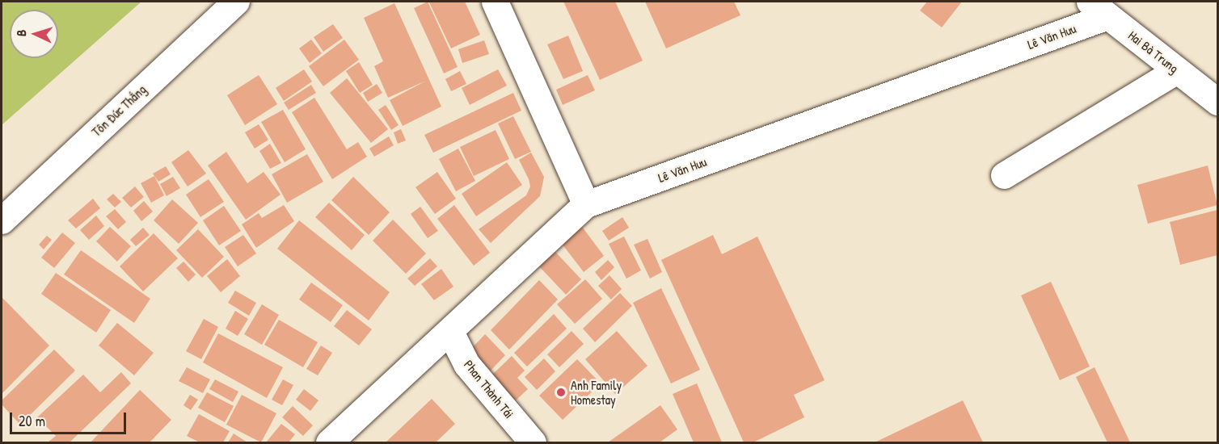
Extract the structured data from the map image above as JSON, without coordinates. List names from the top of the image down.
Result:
{
  "streets": {
    "street": [
      "Lê Văn Hưu",
      "Hai Bà Trưng",
      "Tôn Đức Thắng",
      "Phan Thành Tái"
    ]
  },
  "crossings": [
    ["Lê Văn Hưu", "Hai Bà Trưng"],
    ["Lê Văn Hưu", "Phan Thành Tái"]
  ],
  "places": ["Anh Family Homestay"],
  "scale_bar": "20 m",
  "north": "left"
}
